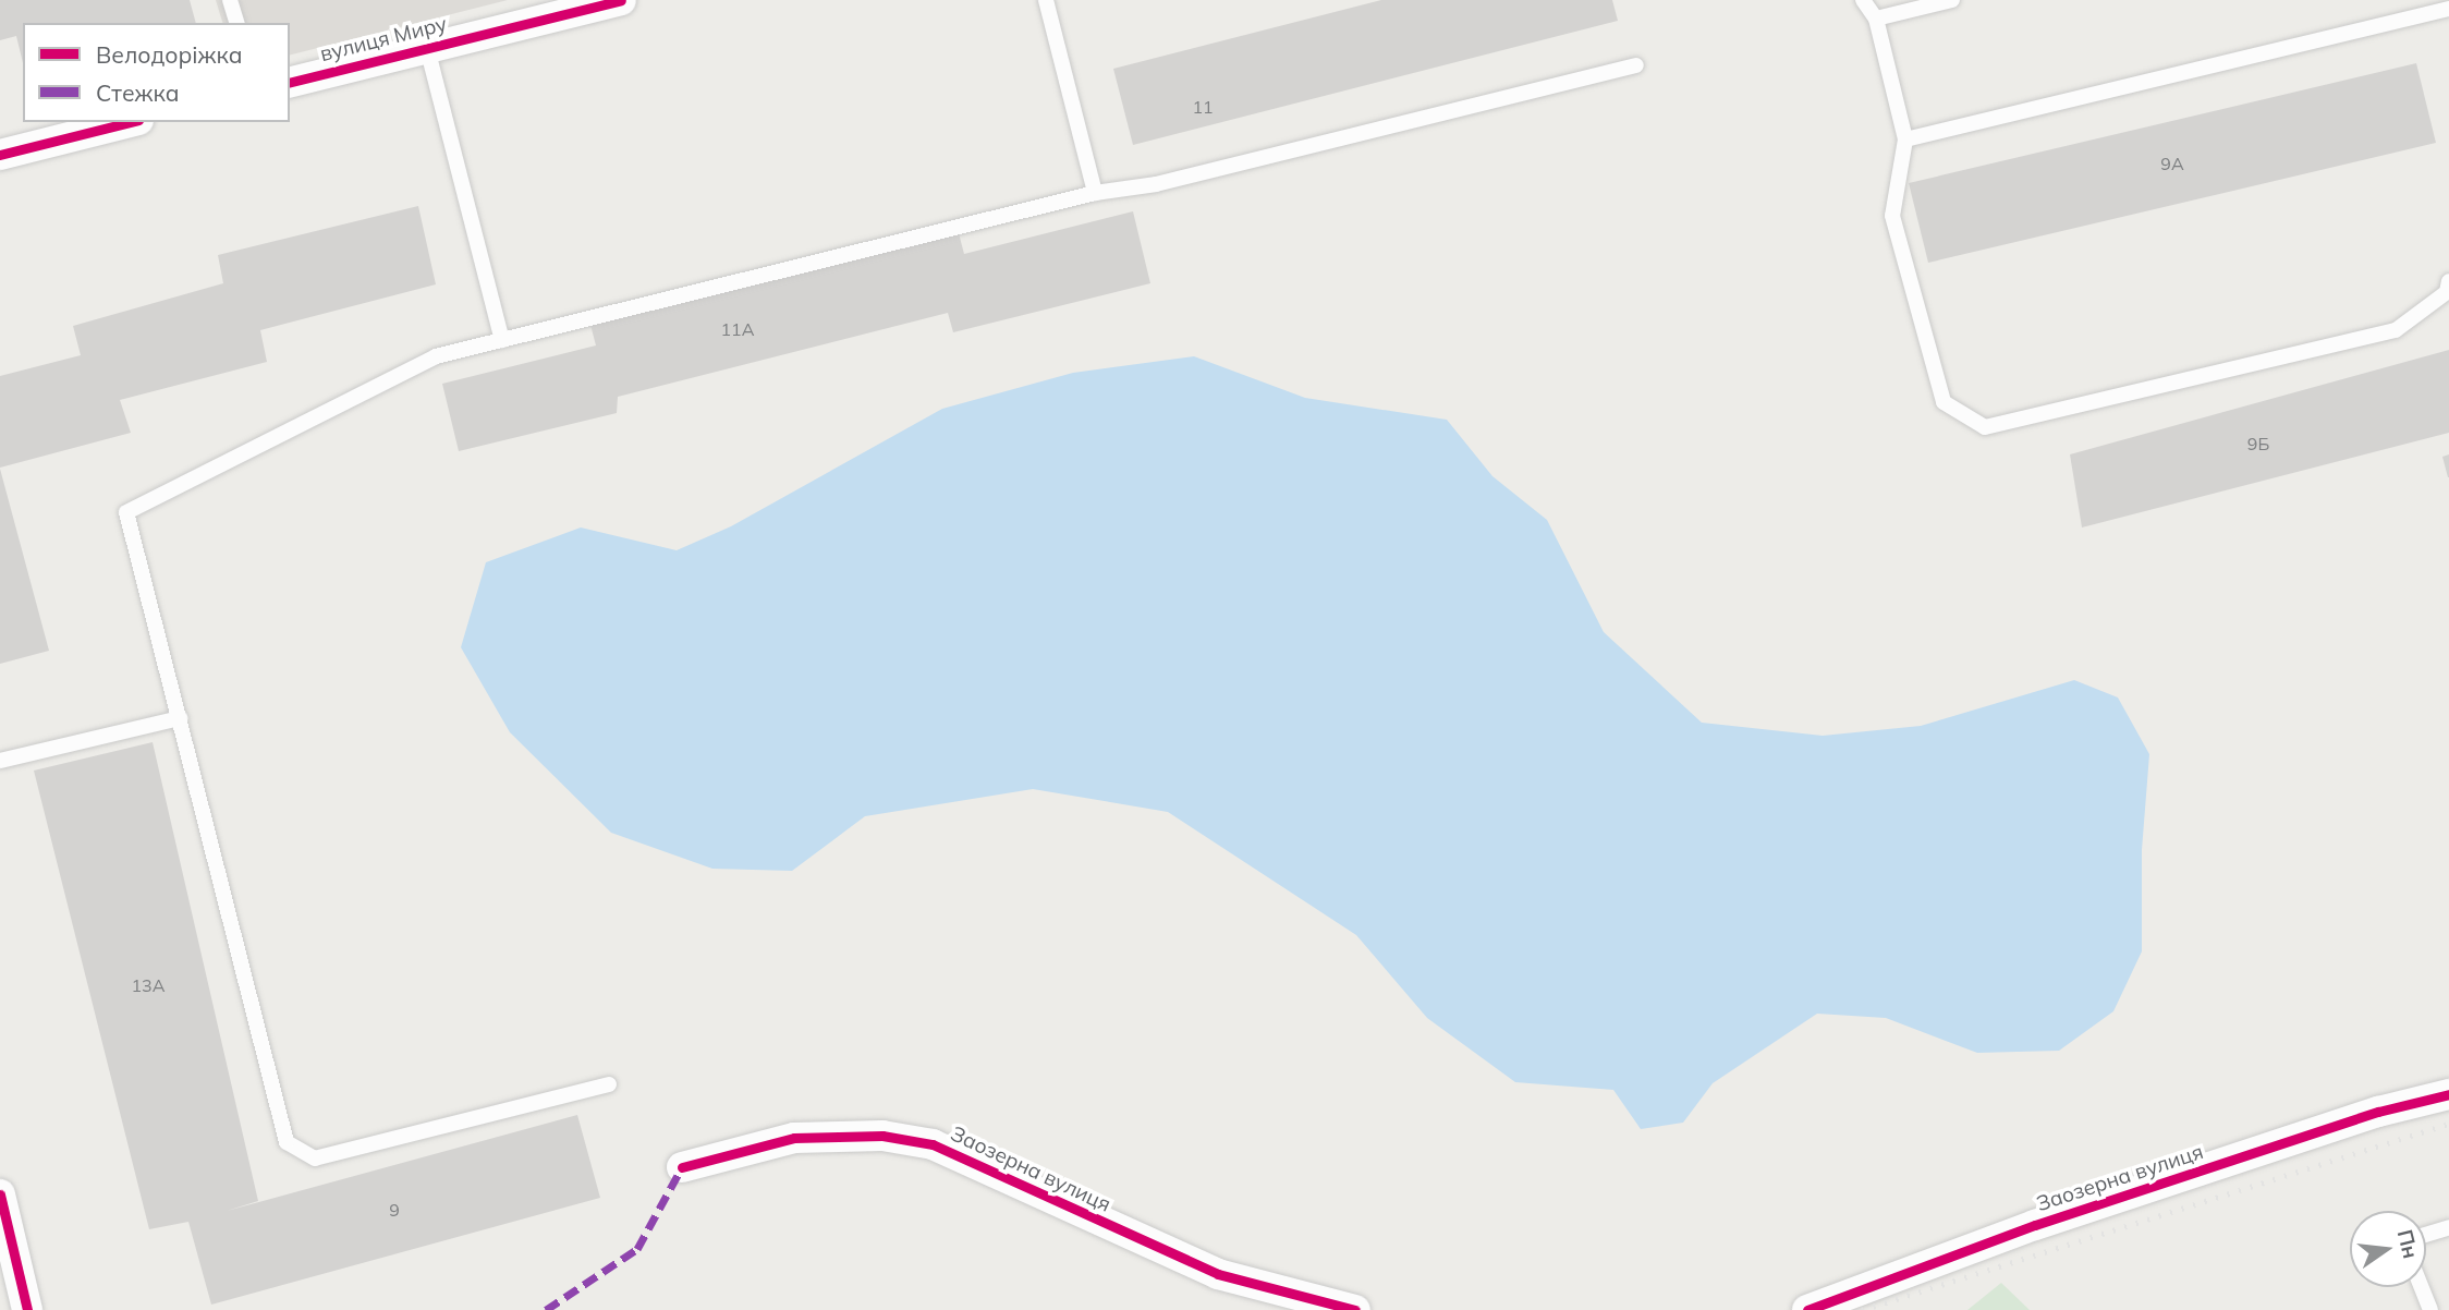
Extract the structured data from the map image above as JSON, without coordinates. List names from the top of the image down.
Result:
{
  "streets": {
    "street": ["вулиця Миру", "Заозерна вулиця"]
  },
  "house_numbers": [
    "11",
    "9А",
    "11А",
    "9Б",
    "13А",
    "9"
  ],
  "legend": ["Велодоріжка", "Стежка"],
  "north": "right"
}
